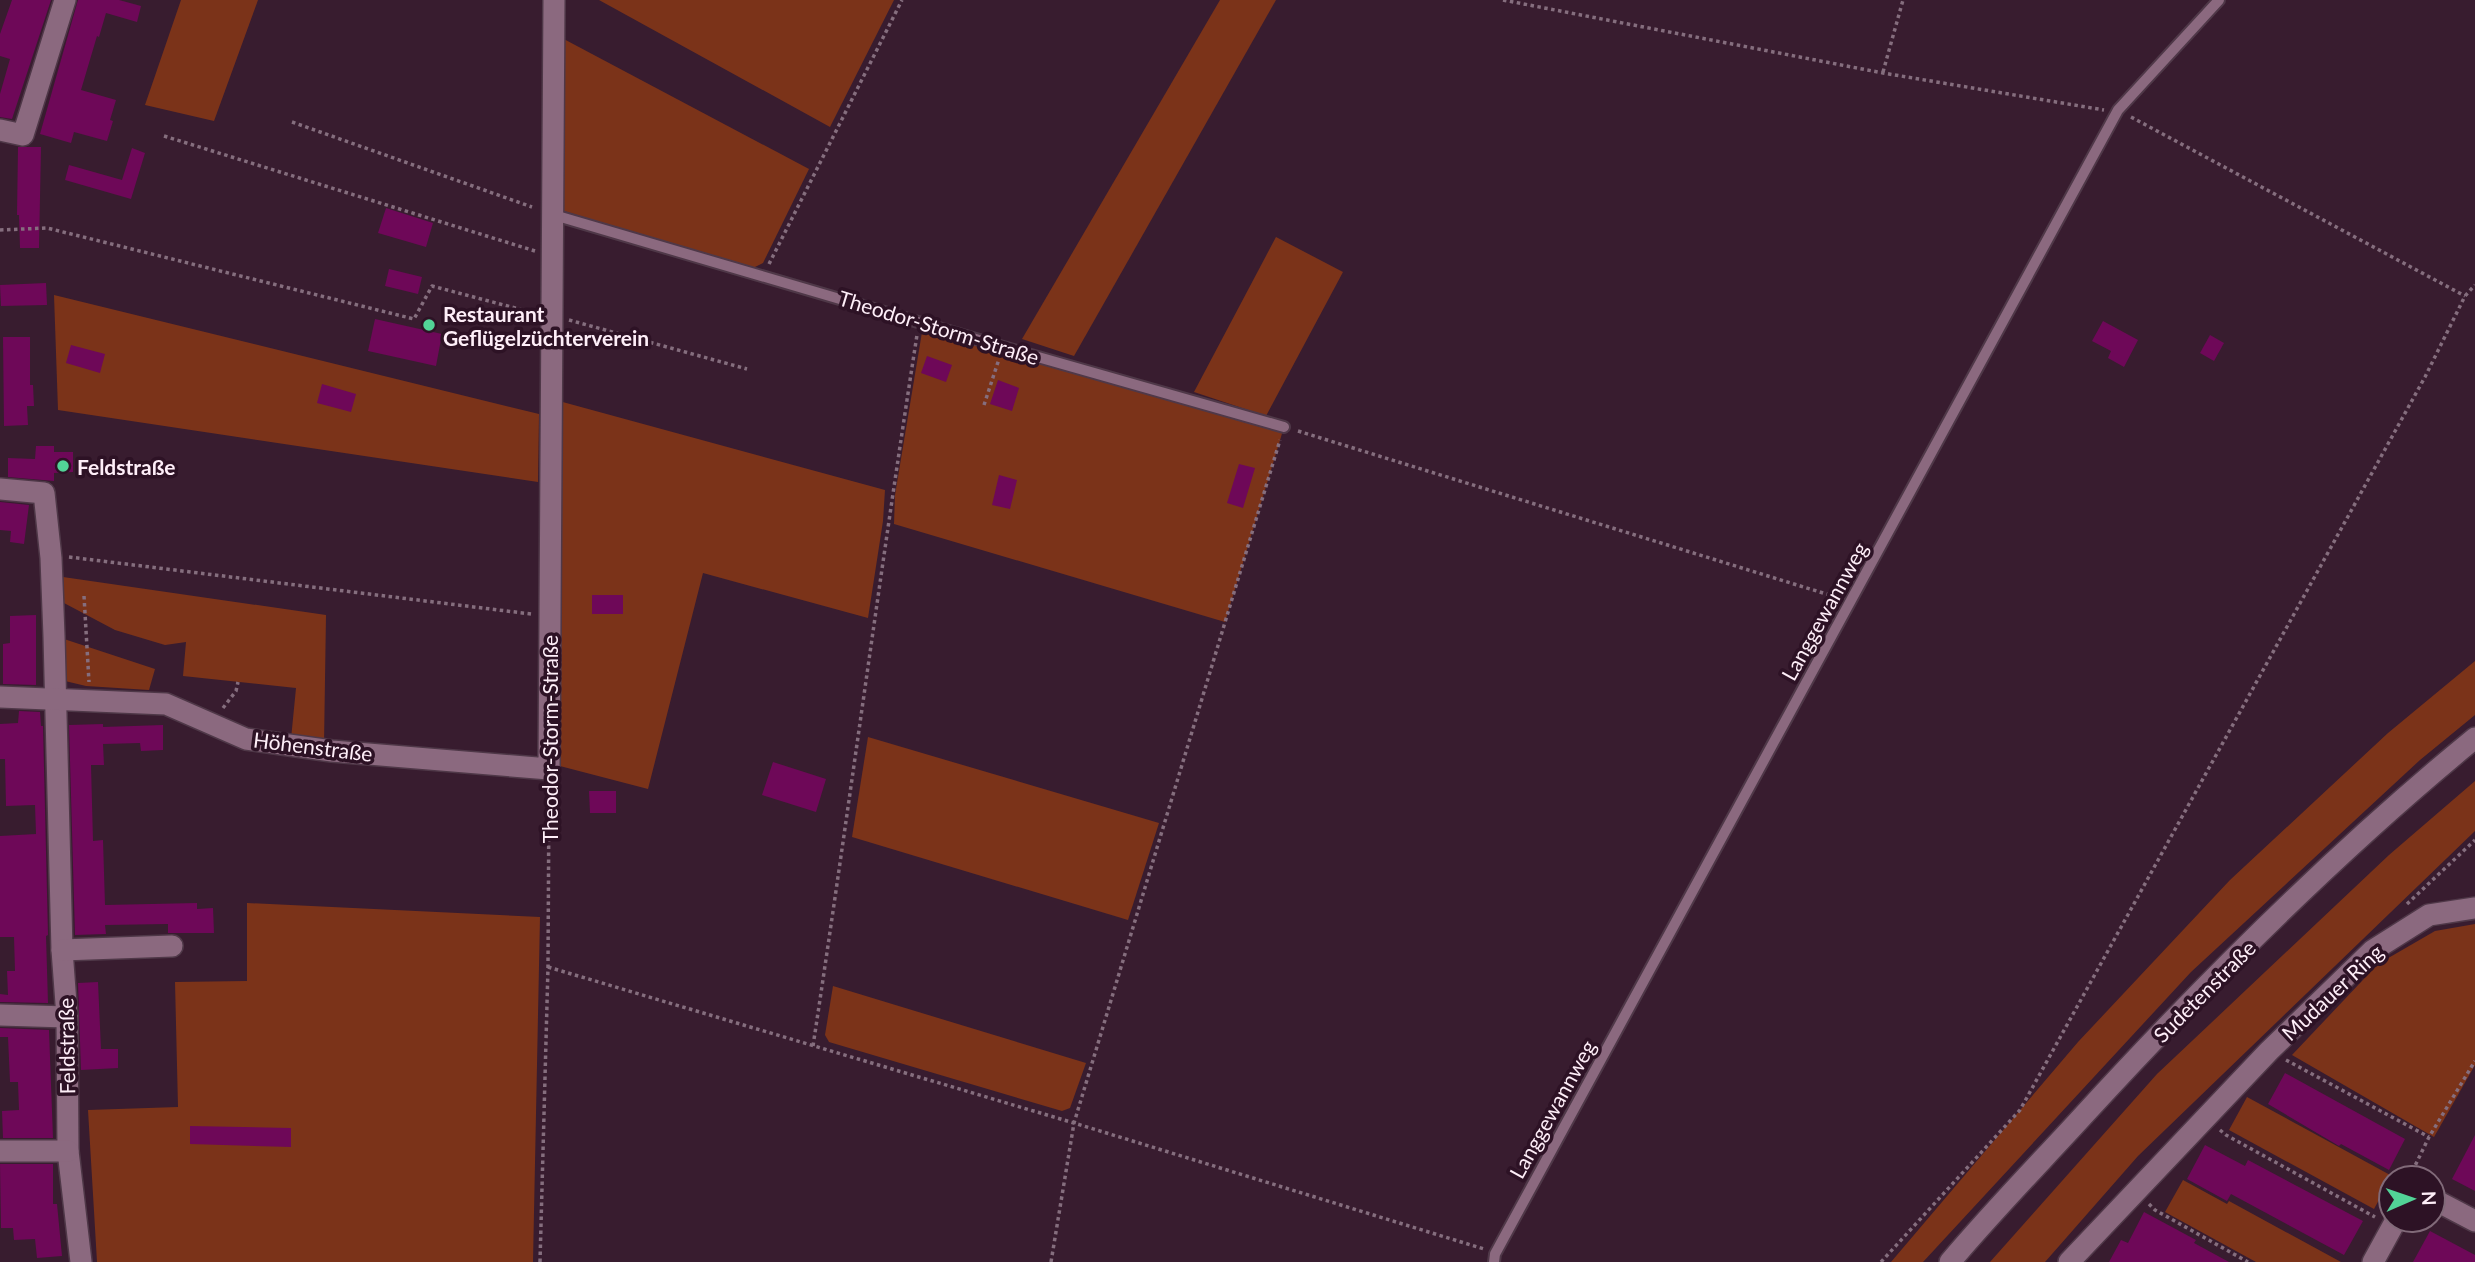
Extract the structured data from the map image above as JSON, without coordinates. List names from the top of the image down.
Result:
{
  "streets": {
    "street": [
      "Theodor-Storm-Straße",
      "Höhenstraße",
      "Sudetenstraße",
      "Mudauer Ring",
      "Feldstraße"
    ],
    "lane": ["Langgewannweg"]
  },
  "crossings": [
    ["Theodor-Storm-Straße", "Höhenstraße"],
    ["Höhenstraße", "Feldstraße"]
  ],
  "places": ["Restaurant Geflügelzüchterverein", "Feldstraße"],
  "north": "right"
}
